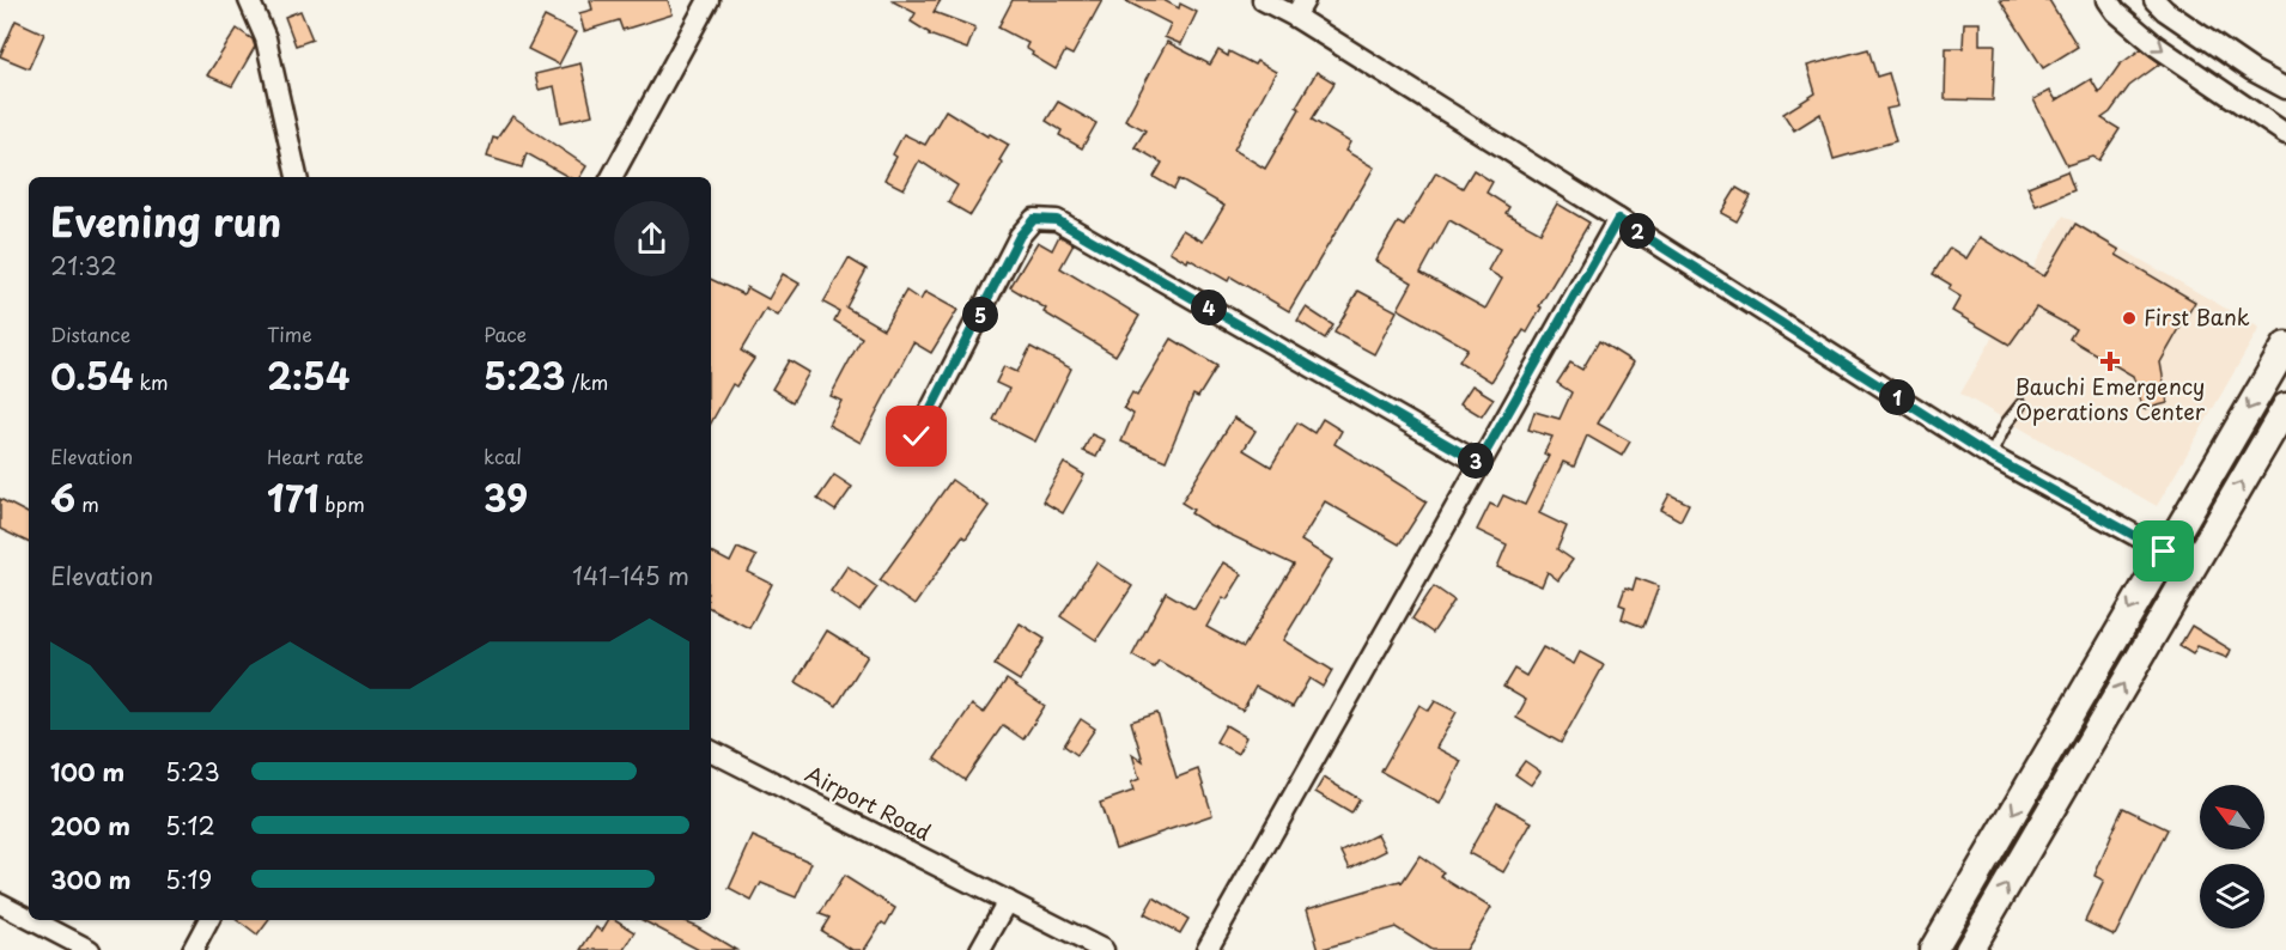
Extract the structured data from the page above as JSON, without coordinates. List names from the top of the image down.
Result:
{
  "streets": {
    "street": ["Airport Road"]
  },
  "places": {
    "other": ["First Bank"],
    "health": ["Bauchi Emergency Operations Center"]
  },
  "north": "top left",
  "page": {
    "heading": ["Evening run", "21:32"],
    "pins": [
      "2",
      "4",
      "5",
      "1",
      "3"
    ],
    "stats": [
      ["Distance", "0.54 km"],
      ["Time", "2:54"],
      ["Pace", "5:23 /km"],
      ["Elevation", "6 m"],
      ["Heart rate", "171 bpm"],
      ["kcal", "39"]
    ],
    "chart": ["Elevation", "141–145 m"],
    "list": [
      {
        "name": "100 m",
        "note": "5:23"
      },
      {
        "name": "200 m",
        "note": "5:12"
      },
      {
        "name": "300 m",
        "note": "5:19"
      }
    ]
  }
}
